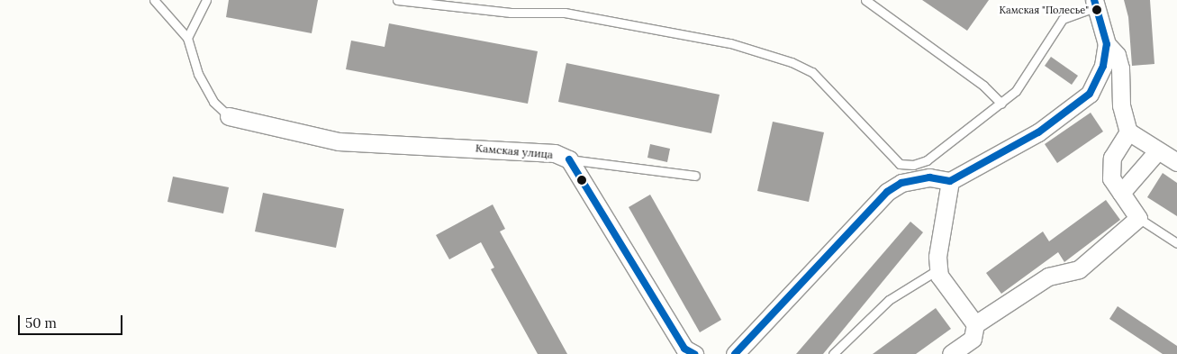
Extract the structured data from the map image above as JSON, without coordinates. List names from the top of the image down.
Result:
{
  "streets": {
    "street": ["Камская улица"]
  },
  "places": ["Камская \"Полесье\""],
  "scale_bar": "50 m"
}
